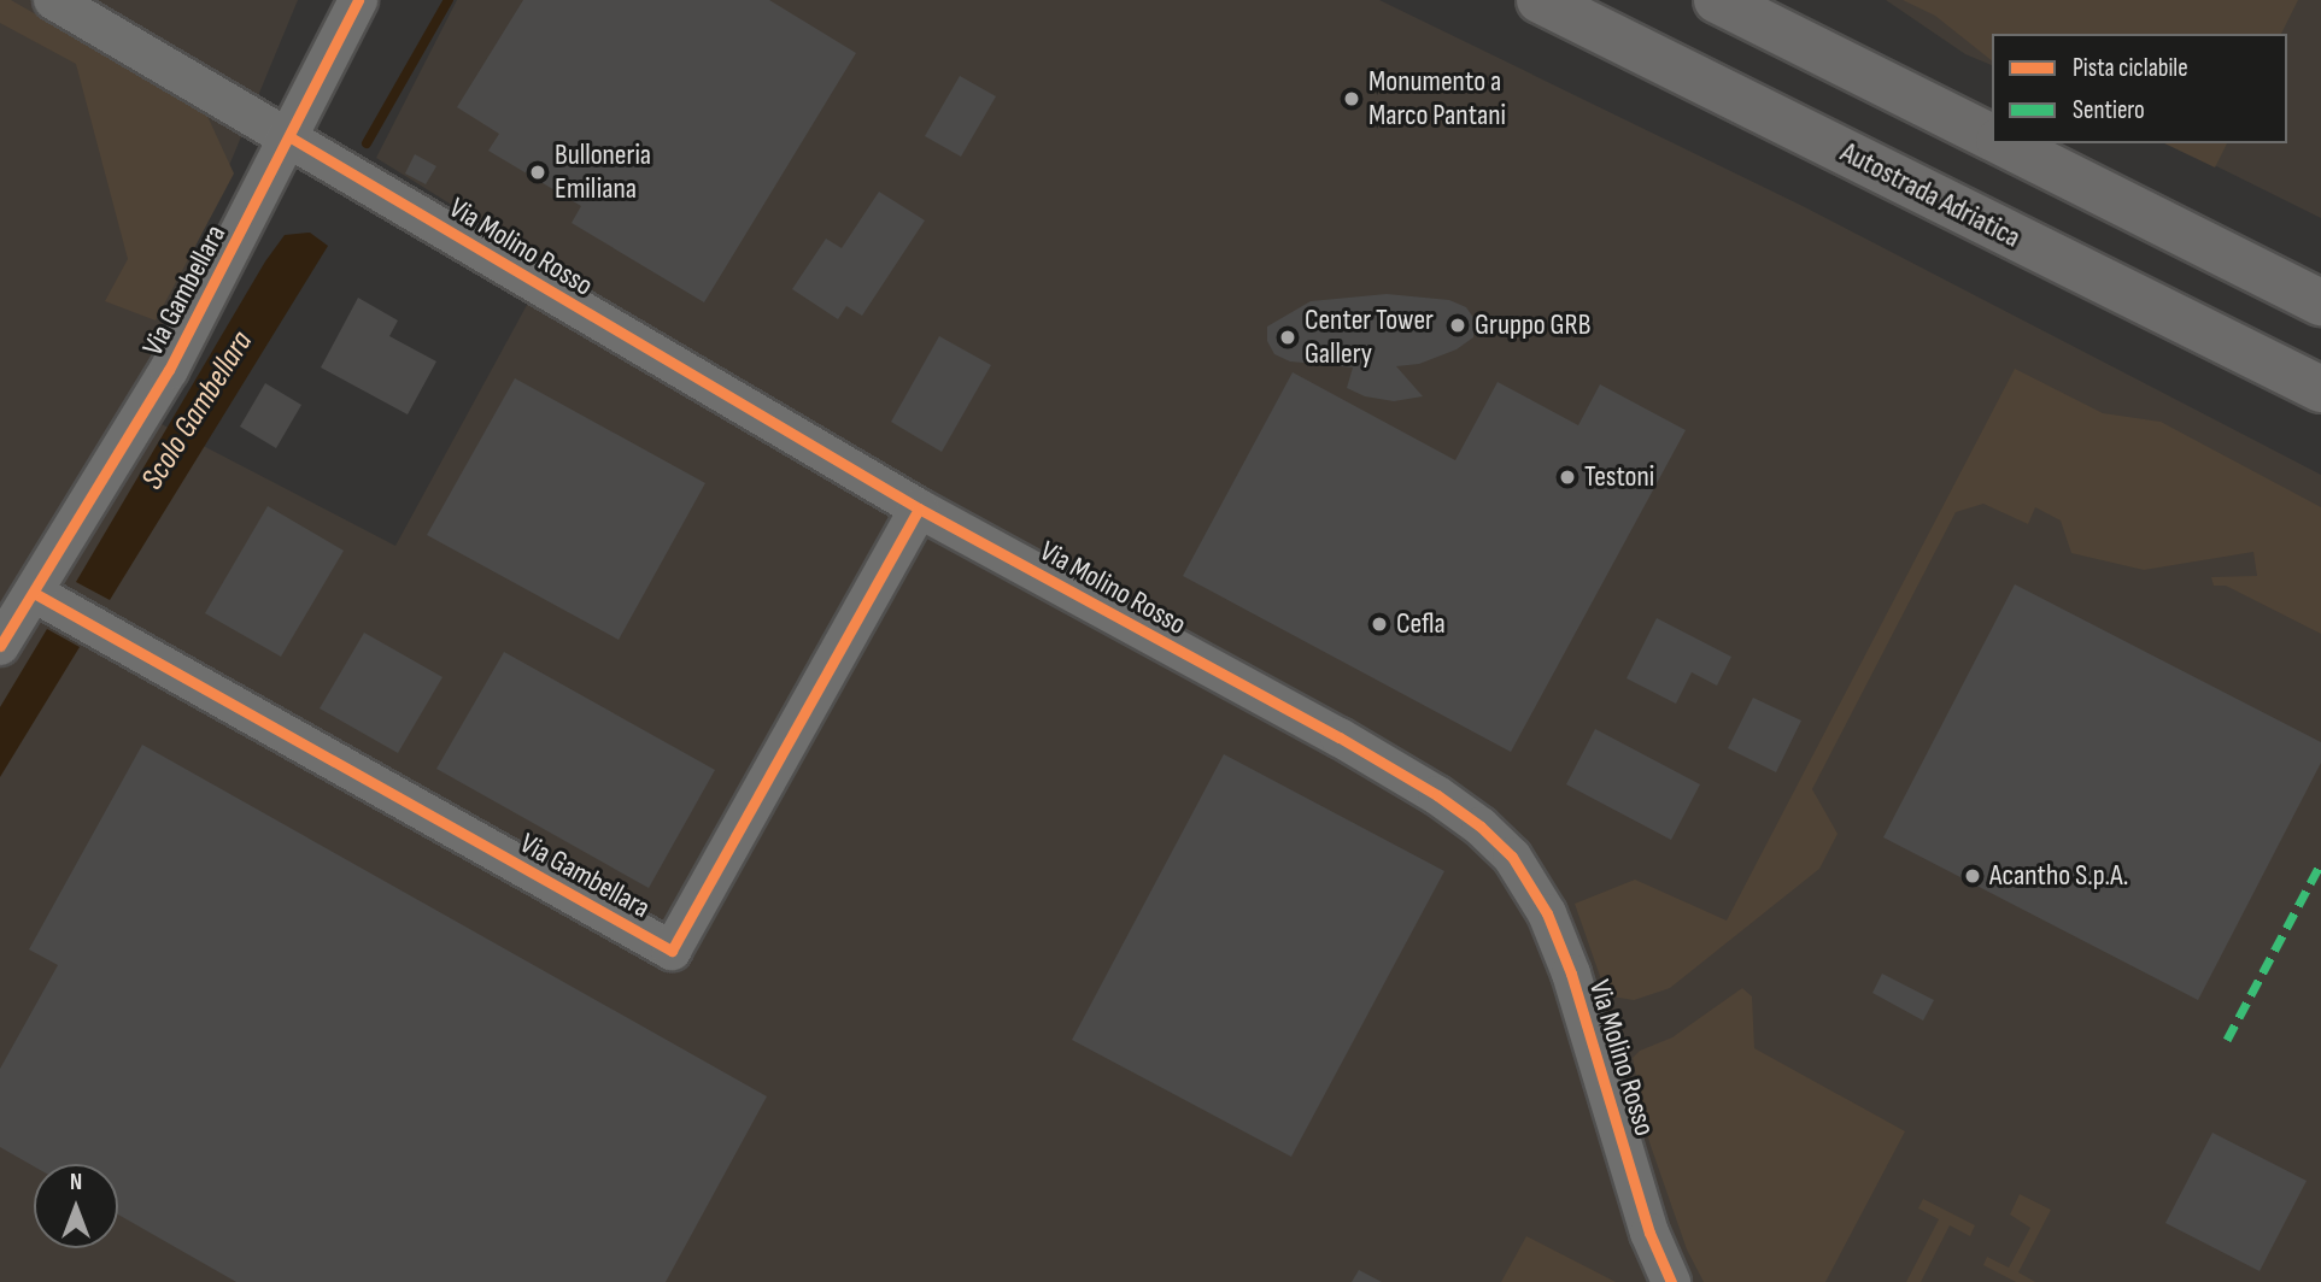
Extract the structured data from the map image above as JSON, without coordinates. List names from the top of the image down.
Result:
{
  "streets": {
    "highway": ["Autostrada Adriatica"],
    "street": ["Via Molino Rosso", "Via Gambellara"]
  },
  "crossings": [
    ["Via Molino Rosso", "Via Gambellara"]
  ],
  "water": ["Scolo Gambellara"],
  "places": [
    "Monumento a Marco Pantani",
    "Bulloneria Emiliana",
    "Gruppo GRB",
    "Center Tower Gallery",
    "Testoni",
    "Cefla",
    "Acantho S.p.A."
  ],
  "legend": ["Pista ciclabile", "Sentiero"],
  "north": "top"
}
